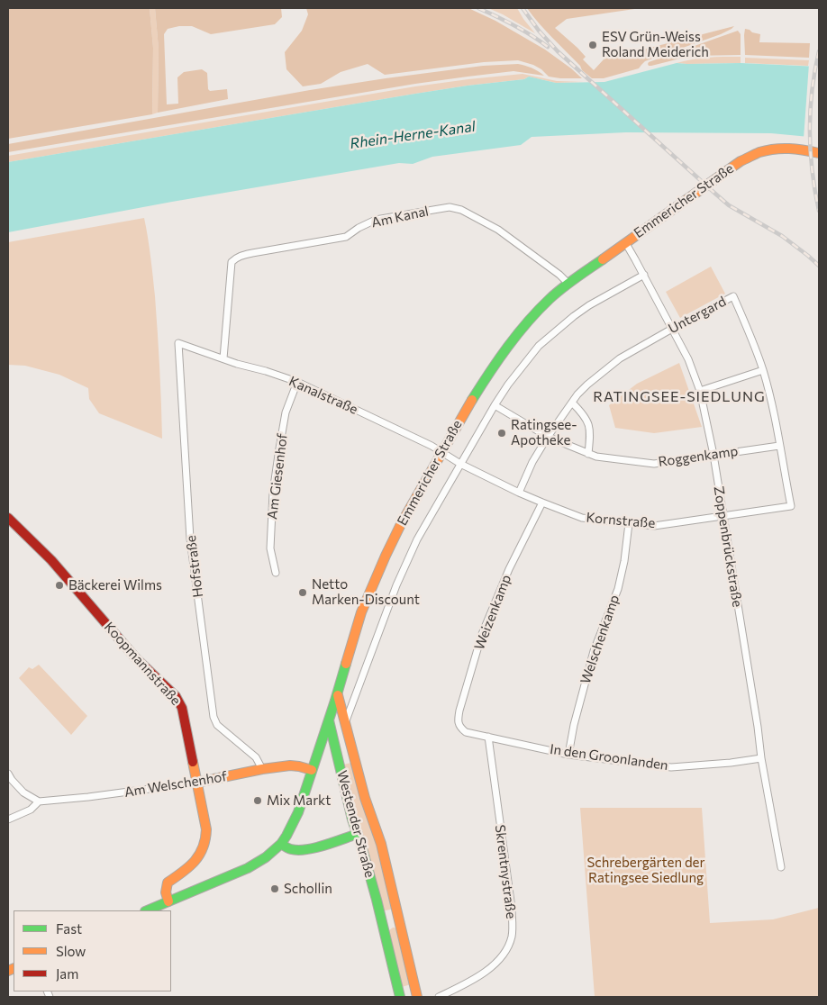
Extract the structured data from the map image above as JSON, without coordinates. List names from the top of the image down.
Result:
{
  "streets": {
    "main road": [
      "Emmericher Straße",
      "Koopmannstraße",
      "Am Welschenhof",
      "Westender Straße"
    ],
    "street": [
      "Am Kanal",
      "Untergard",
      "Kanalstraße",
      "Roggenkamp",
      "Am Giesenhof",
      "Kornstraße",
      "Zoppenbrückstraße",
      "Hofstraße",
      "Weizenkamp",
      "Welschenkamp",
      "In den Groonlanden",
      "Skrentnystraße"
    ]
  },
  "crossings": [
    ["Emmericher Straße", "Am Kanal"],
    ["Emmericher Straße", "Kanalstraße"],
    ["Emmericher Straße", "Roggenkamp"],
    ["Emmericher Straße", "Kornstraße"],
    ["Emmericher Straße", "Zoppenbrückstraße"],
    ["Emmericher Straße", "Westender Straße"],
    ["Am Kanal", "Kanalstraße"],
    ["Untergard", "Roggenkamp"],
    ["Untergard", "Kornstraße"],
    ["Untergard", "Zoppenbrückstraße"],
    ["Kanalstraße", "Am Giesenhof"],
    ["Kanalstraße", "Kornstraße"],
    ["Kanalstraße", "Hofstraße"],
    ["Roggenkamp", "Zoppenbrückstraße"],
    ["Kornstraße", "Zoppenbrückstraße"],
    ["Kornstraße", "Weizenkamp"],
    ["Kornstraße", "Welschenkamp"],
    ["Zoppenbrückstraße", "In den Groonlanden"],
    ["Hofstraße", "Am Welschenhof"],
    ["Weizenkamp", "In den Groonlanden"],
    ["Welschenkamp", "In den Groonlanden"],
    ["Koopmannstraße", "Am Welschenhof"],
    ["In den Groonlanden", "Skrentnystraße"]
  ],
  "districts": ["RATINGSEE-SIEDLUNG"],
  "water": ["Rhein-Herne-Kanal"],
  "parks": ["Schrebergärten der Ratingsee Siedlung"],
  "places": [
    "ESV Grün-Weiss Roland Meiderich",
    "Ratingsee- Apotheke",
    "Bäckerei Wilms",
    "Netto Marken-Discount",
    "Mix Markt",
    "Schollin"
  ],
  "legend": ["Fast", "Slow", "Jam"]
}
